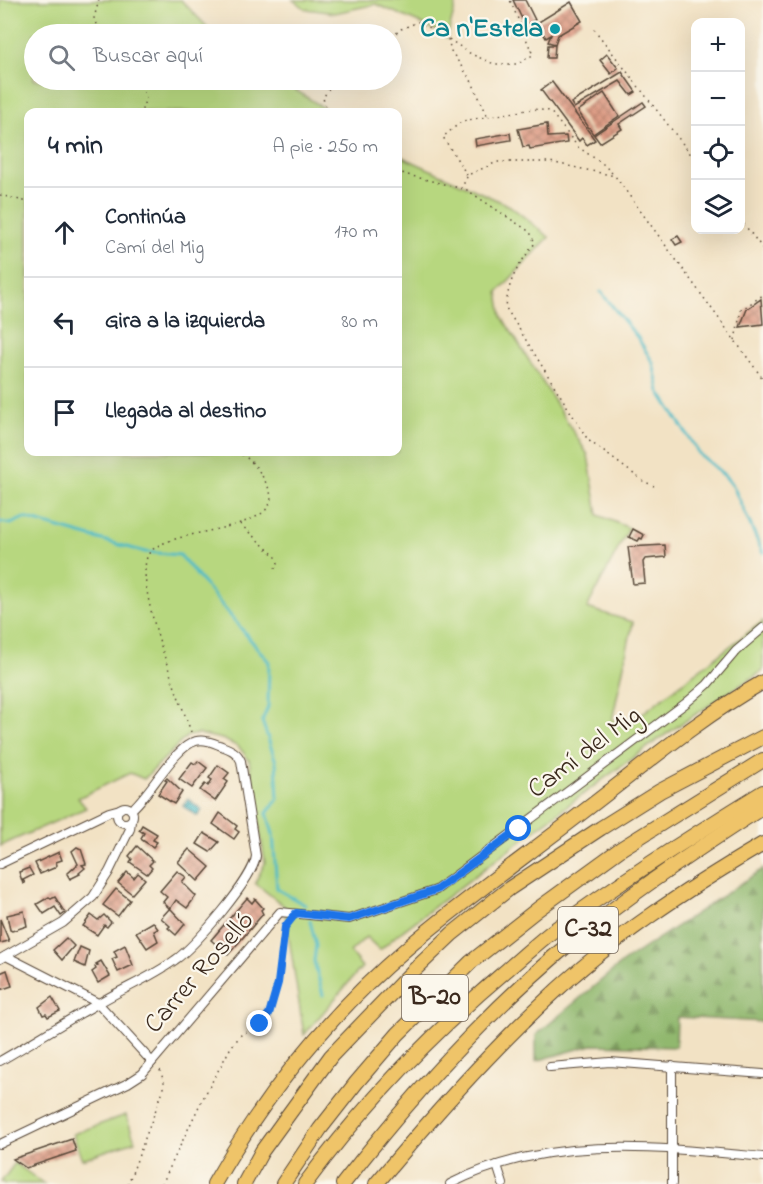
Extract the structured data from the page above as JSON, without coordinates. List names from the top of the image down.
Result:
{
  "streets": {
    "highway": ["C-32", "B-20"],
    "street": ["Camí del Mig", "Carrer Roselló"]
  },
  "crossings": [
    ["Camí del Mig", "Carrer Roselló"]
  ],
  "places": ["Ca n'Estela"],
  "page": {
    "map_buttons": ["+", "−"],
    "search": "Buscar aquí",
    "heading": ["4 min", "A pie · 250 m"],
    "list": [
      ["Continúa", "Camí del Mig", "170 m"],
      ["Gira a la izquierda", "80 m"],
      "Llegada al destino"
    ]
  }
}
